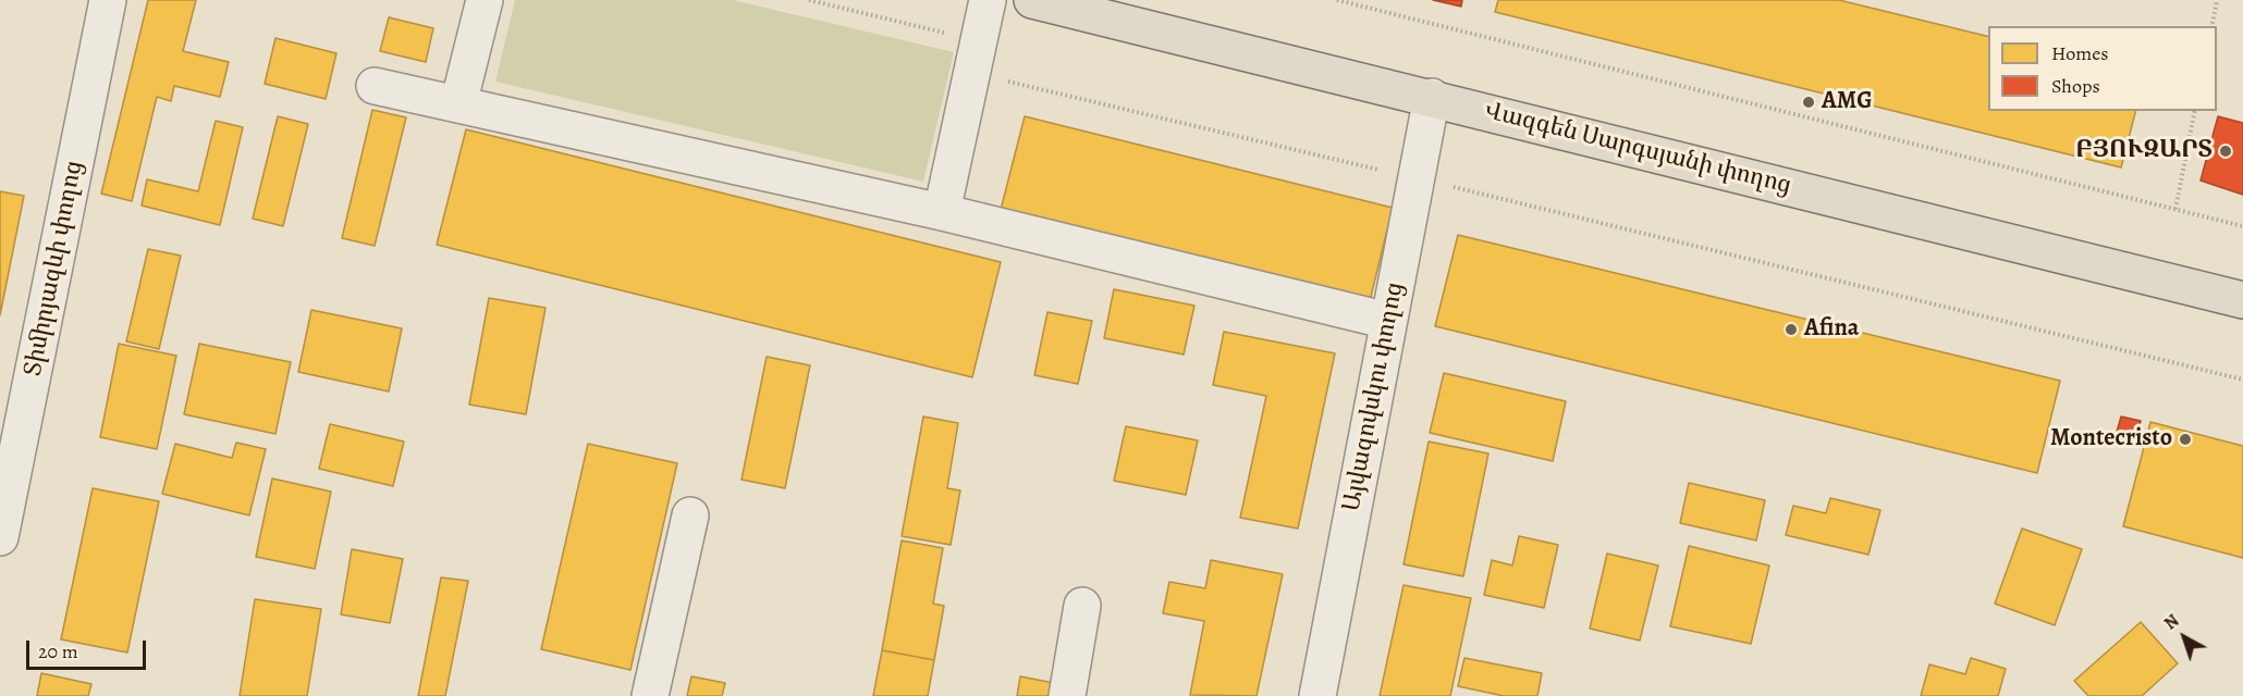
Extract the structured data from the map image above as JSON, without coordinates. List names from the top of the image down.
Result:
{
  "streets": {
    "highway": ["Վազգեն Սարգսյանի փողոց"],
    "street": ["Տիմիրյազևի փողոց", "Այվազովսկու փողոց"]
  },
  "crossings": [
    ["Վազգեն Սարգսյանի փողոց", "Այվազովսկու փողոց"]
  ],
  "places": [
    "AMG",
    "ԲՅՈՒԶԱՐՏ",
    "Afina",
    "Montecristo"
  ],
  "legend": ["Homes", "Shops"],
  "scale_bar": "20 m",
  "north": "top left"
}
